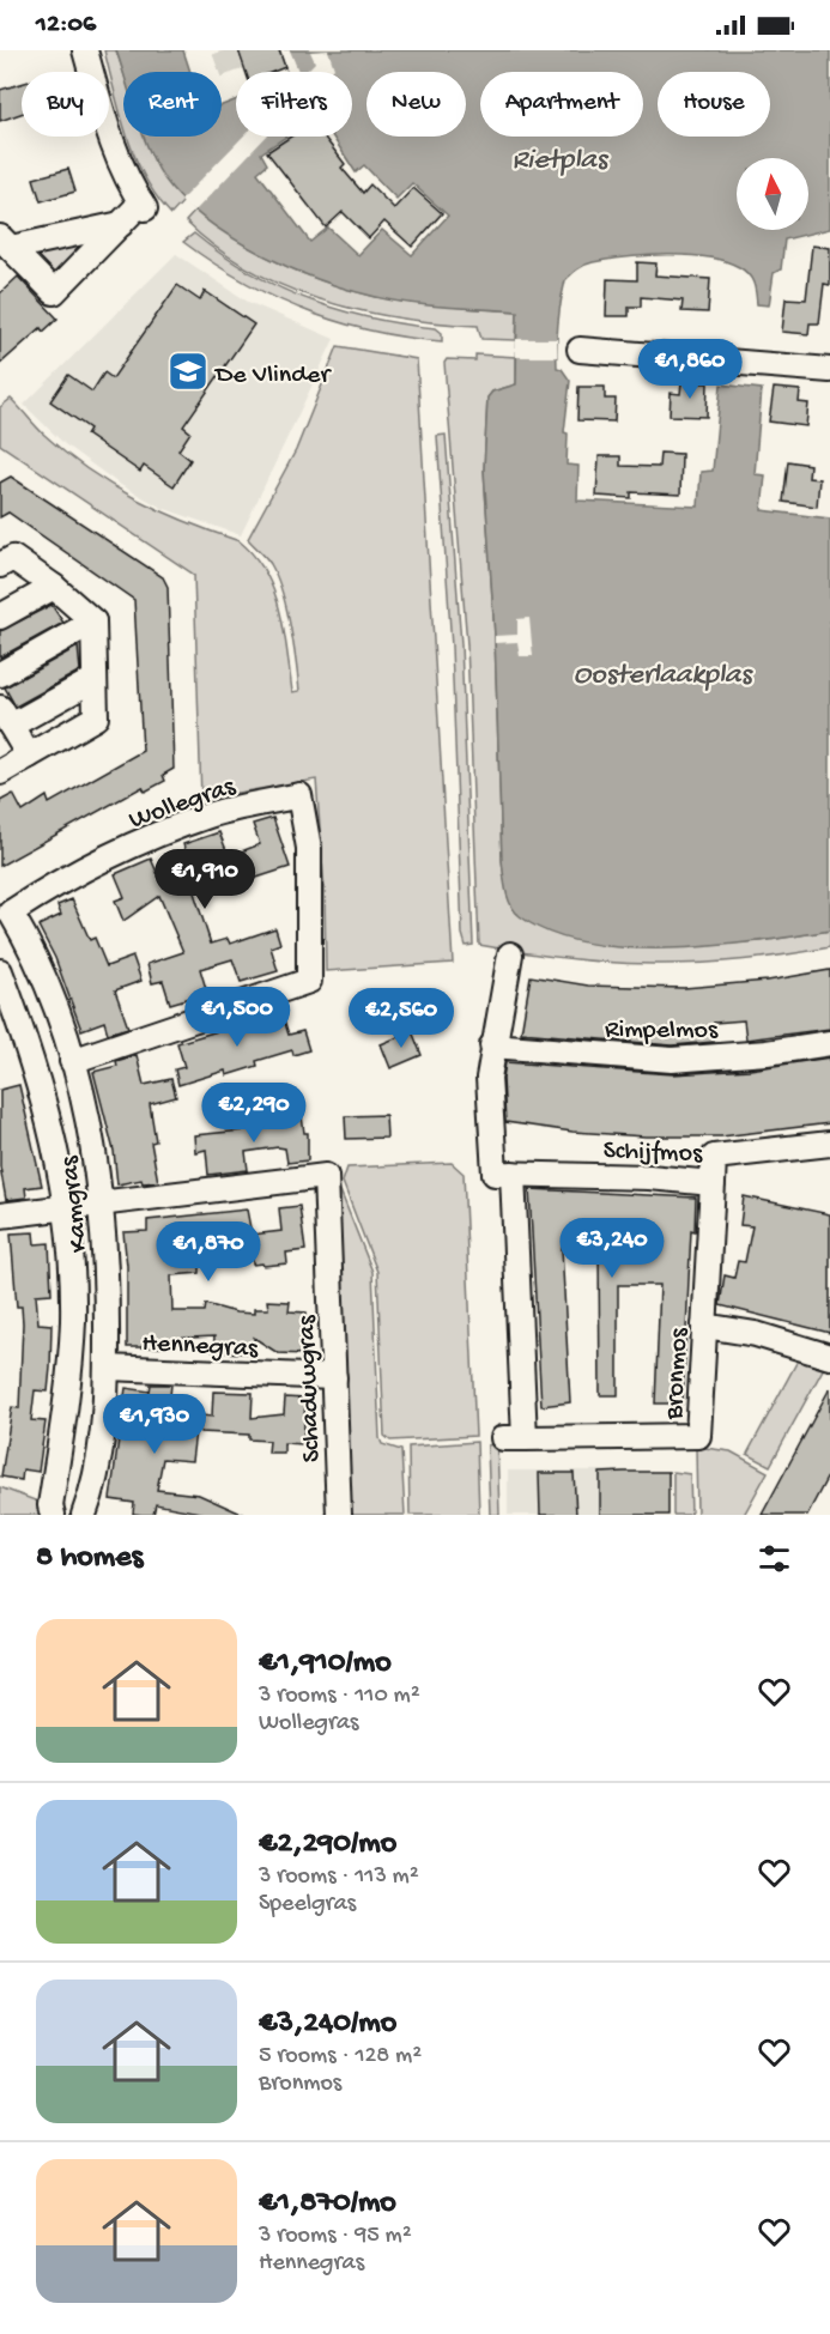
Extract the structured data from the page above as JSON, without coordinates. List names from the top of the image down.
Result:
{
  "streets": {
    "street": [
      "Wollegras",
      "Rimpelmos",
      "Schijfmos",
      "Kamgras",
      "Hennegras",
      "Bronmos",
      "Schaduwgras"
    ]
  },
  "crossings": [
    ["Wollegras", "Kamgras"],
    ["Schijfmos", "Bronmos"],
    ["Kamgras", "Hennegras"],
    ["Kamgras", "Schaduwgras"],
    ["Hennegras", "Schaduwgras"]
  ],
  "water": ["Rietplas", "Oosterlaakplas"],
  "places": {
    "school or university": ["De Vlinder"]
  },
  "north": "top",
  "page": {
    "status": "12:06",
    "chip": [
      "Buy",
      "Rent",
      "Filters",
      "New",
      "Apartment",
      "House"
    ],
    "price": [
      "€1,860",
      "€1,910",
      "€1,500",
      "€2,560",
      "€2,290",
      "€3,240",
      "€1,870",
      "€1,930"
    ],
    "heading": "8 homes",
    "list": [
      {
        "name": "€1,910/mo",
        "note": "3 rooms · 110 m² · Wollegras"
      },
      {
        "name": "€2,290/mo",
        "note": "3 rooms · 113 m² · Speelgras"
      },
      {
        "name": "€3,240/mo",
        "note": "5 rooms · 128 m² · Bronmos"
      },
      {
        "name": "€1,870/mo",
        "note": "3 rooms · 95 m² · Hennegras"
      }
    ]
  }
}
